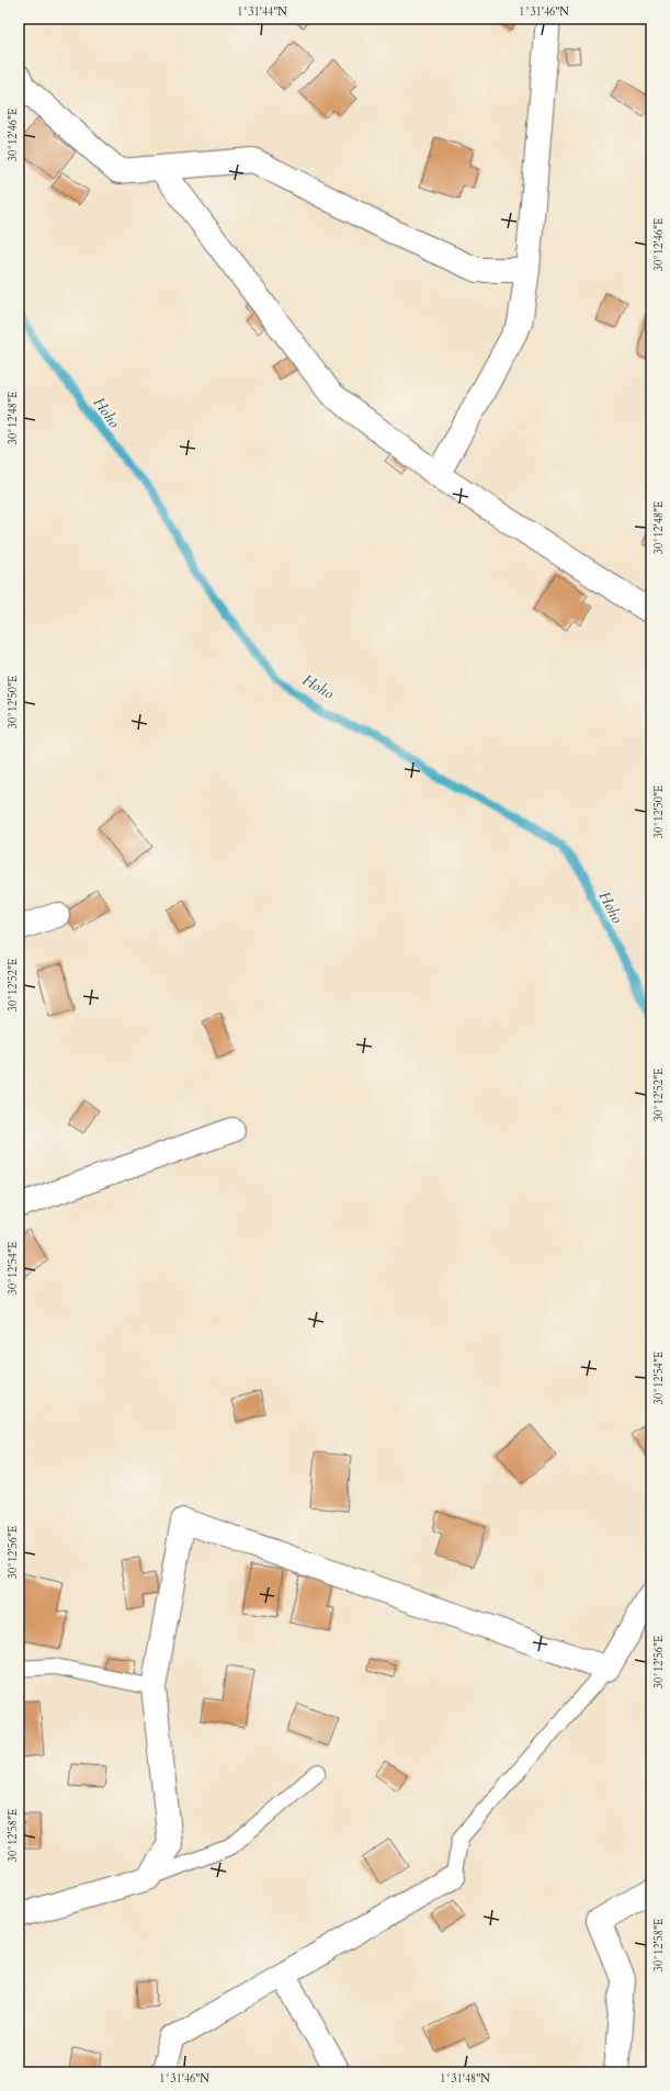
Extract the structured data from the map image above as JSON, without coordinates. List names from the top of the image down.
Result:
{
  "water": ["Hoho"],
  "coordinates": [
    "1°31'44\"N",
    "1°31'46\"N",
    "30°12'46\"E",
    "30°12'48\"E",
    "30°12'50\"E",
    "30°12'52\"E",
    "30°12'54\"E",
    "30°12'56\"E",
    "30°12'58\"E",
    "1°31'48\"N"
  ]
}
